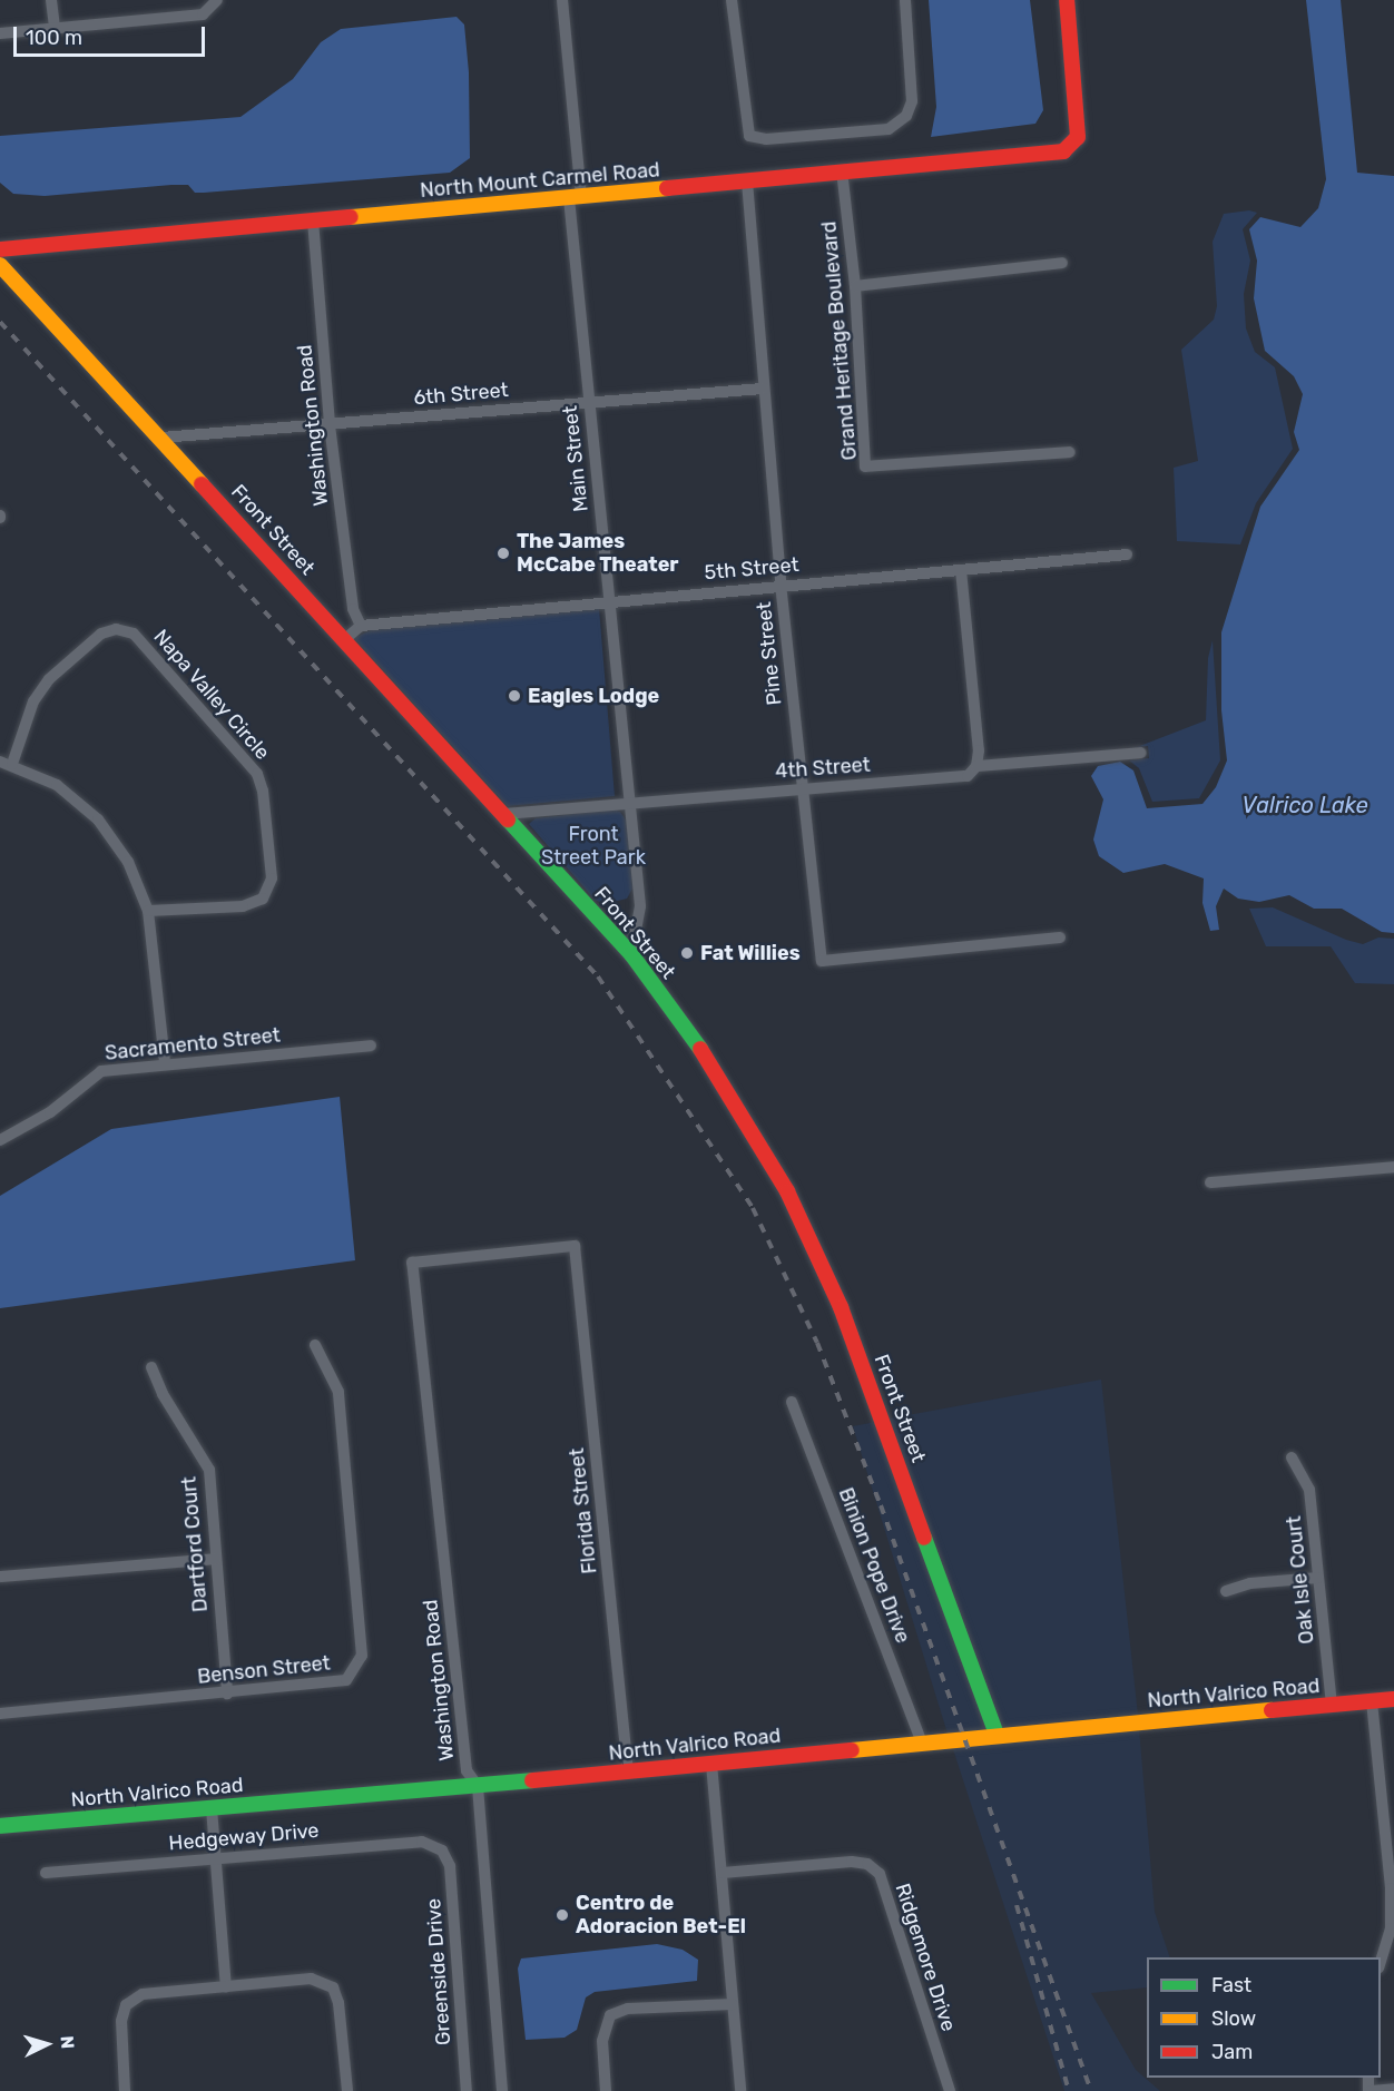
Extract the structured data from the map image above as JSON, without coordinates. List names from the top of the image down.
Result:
{
  "streets": {
    "street": [
      "North Mount Carmel Road",
      "Grand Heritage Boulevard",
      "6th Street",
      "Washington Road",
      "Main Street",
      "Front Street",
      "5th Street",
      "Pine Street",
      "Napa Valley Circle",
      "4th Street",
      "Sacramento Street",
      "Florida Street",
      "Dartford Court",
      "Binion Pope Drive",
      "Oak Isle Court",
      "Benson Street",
      "North Valrico Road",
      "Hedgeway Drive",
      "Ridgemore Drive",
      "Greenside Drive"
    ]
  },
  "crossings": [
    ["North Mount Carmel Road", "Grand Heritage Boulevard"],
    ["North Mount Carmel Road", "Washington Road"],
    ["North Mount Carmel Road", "Main Street"],
    ["North Mount Carmel Road", "Pine Street"],
    ["6th Street", "Washington Road"],
    ["6th Street", "Main Street"],
    ["6th Street", "Front Street"],
    ["6th Street", "Pine Street"],
    ["Washington Road", "5th Street"],
    ["Washington Road", "Florida Street"],
    ["Washington Road", "North Valrico Road"],
    ["Main Street", "Front Street"],
    ["Main Street", "5th Street"],
    ["Main Street", "4th Street"],
    ["Front Street", "4th Street"],
    ["Front Street", "North Valrico Road"],
    ["5th Street", "Pine Street"],
    ["Pine Street", "4th Street"],
    ["Florida Street", "North Valrico Road"],
    ["Dartford Court", "Benson Street"],
    ["Binion Pope Drive", "North Valrico Road"],
    ["Oak Isle Court", "North Valrico Road"],
    ["Hedgeway Drive", "Greenside Drive"]
  ],
  "water": ["Valrico Lake"],
  "parks": ["Front Street Park"],
  "places": [
    "The James McCabe Theater",
    "Eagles Lodge",
    "Fat Willies",
    "Centro de Adoracion Bet-El"
  ],
  "legend": ["Fast", "Slow", "Jam"],
  "scale_bar": "100 m",
  "north": "right"
}
